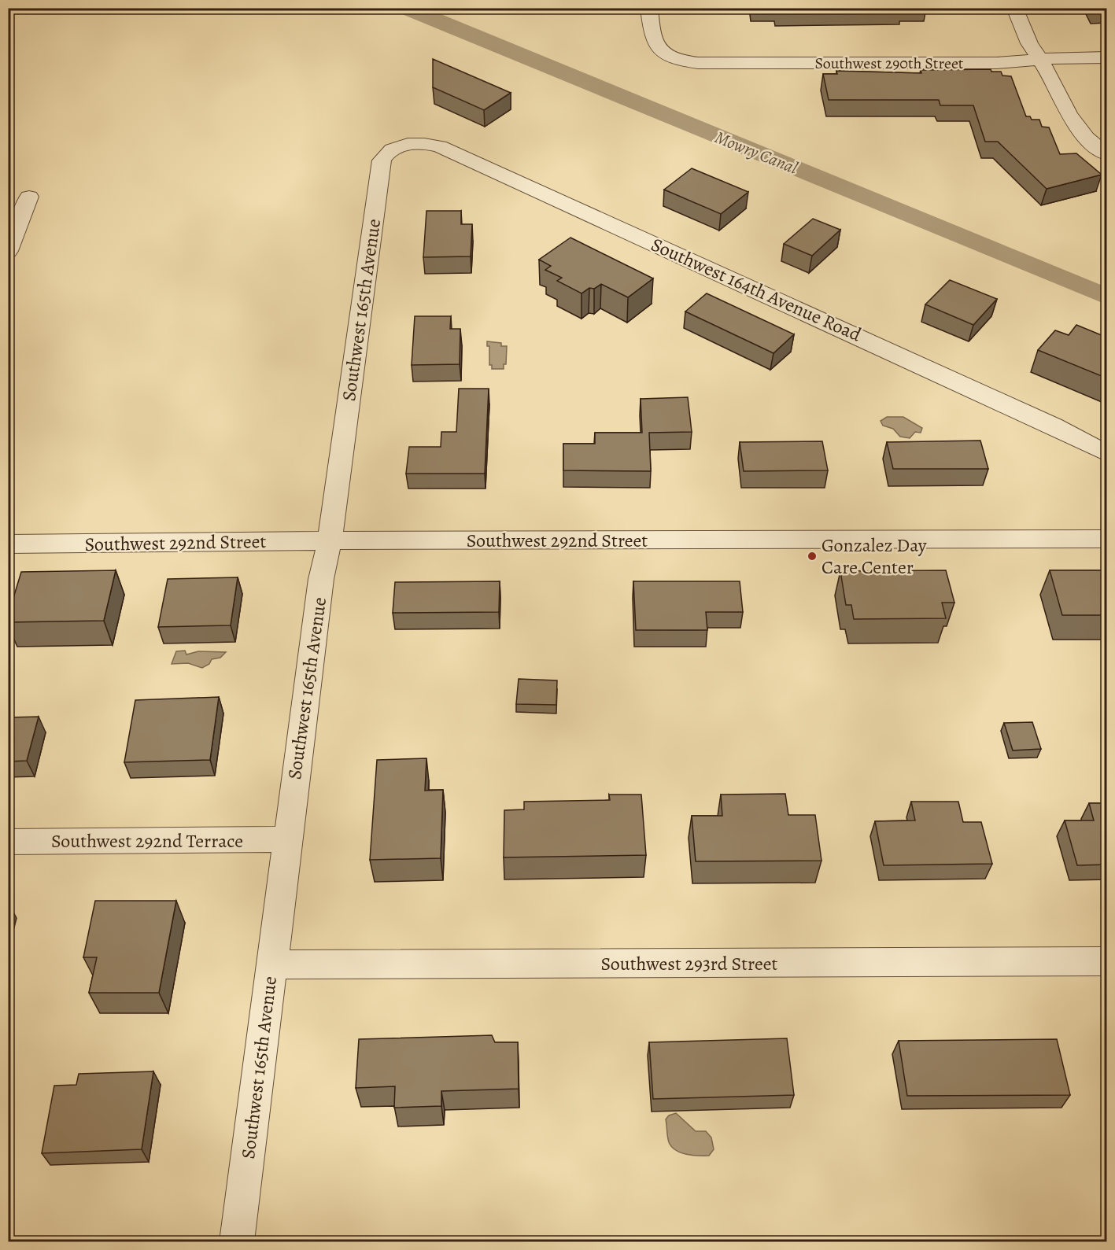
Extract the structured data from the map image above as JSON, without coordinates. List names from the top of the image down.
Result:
{
  "streets": {
    "street": [
      "Southwest 290th Street",
      "Southwest 164th Avenue Road",
      "Southwest 165th Avenue",
      "Southwest 292nd Street",
      "Southwest 292nd Terrace",
      "Southwest 293rd Street"
    ]
  },
  "crossings": [
    ["Southwest 164th Avenue Road", "Southwest 165th Avenue"],
    ["Southwest 165th Avenue", "Southwest 292nd Street"],
    ["Southwest 165th Avenue", "Southwest 292nd Terrace"],
    ["Southwest 165th Avenue", "Southwest 293rd Street"]
  ],
  "water": ["Mowry Canal"],
  "places": ["Gonzalez Day Care Center"]
}
